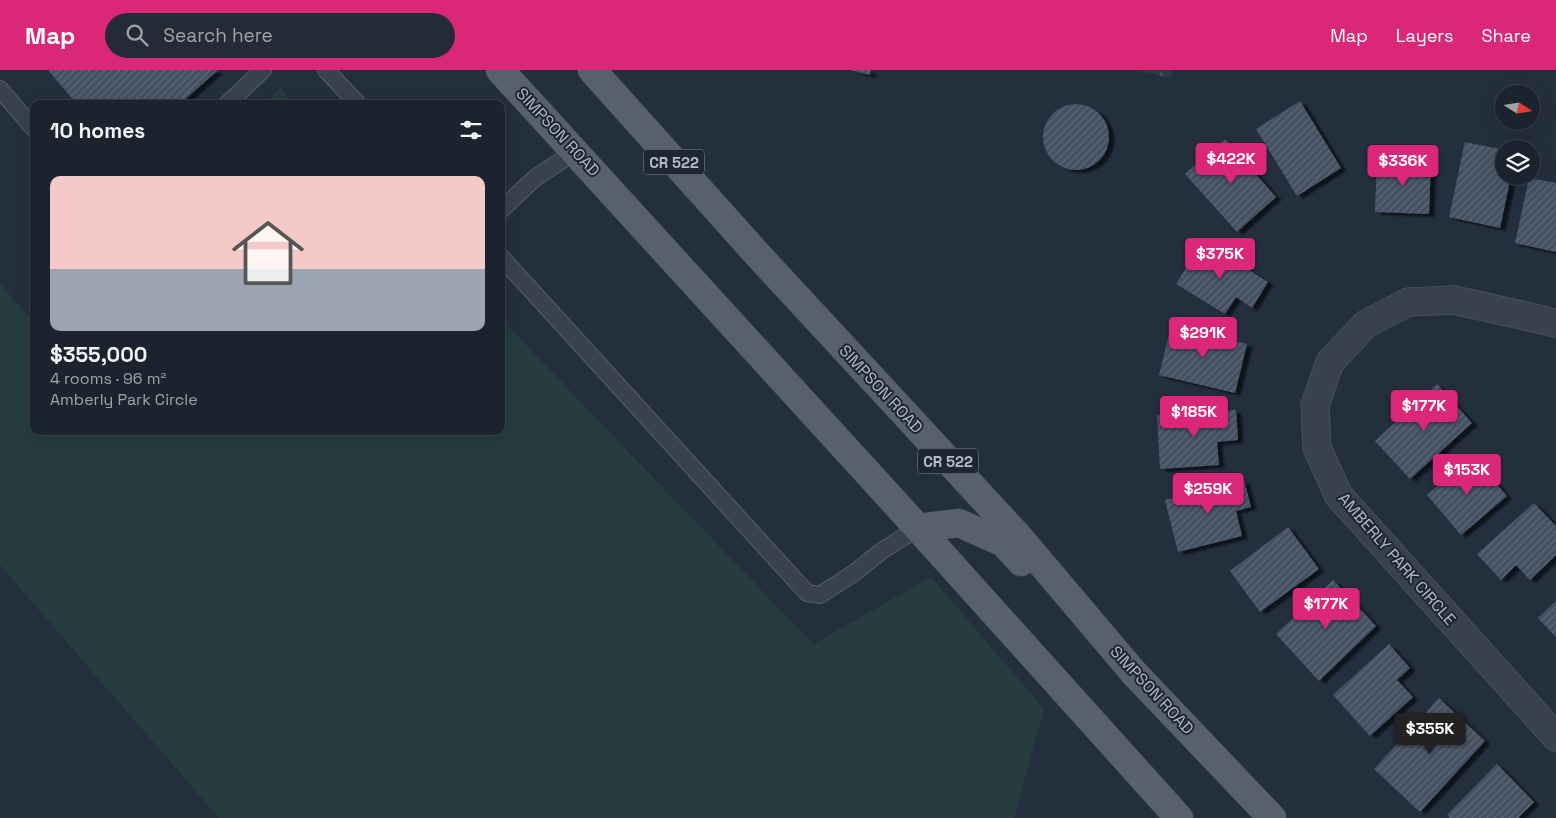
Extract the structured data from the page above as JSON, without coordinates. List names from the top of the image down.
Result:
{
  "streets": {
    "main road": ["SIMPSON ROAD", "CR 522"],
    "street": ["AMBERLY PARK CIRCLE"]
  },
  "north": "right",
  "page": {
    "header": "Map",
    "search": "Search here",
    "nav": ["Map", "Layers", "Share"],
    "heading": "10 homes",
    "price": [
      "$422K",
      "$336K",
      "$375K",
      "$291K",
      "$177K",
      "$185K",
      "$153K",
      "$259K",
      "$177K",
      "$355K"
    ],
    "list": [
      {
        "name": "$355,000",
        "note": "4 rooms · 96 m² · Amberly Park Circle"
      }
    ]
  }
}
